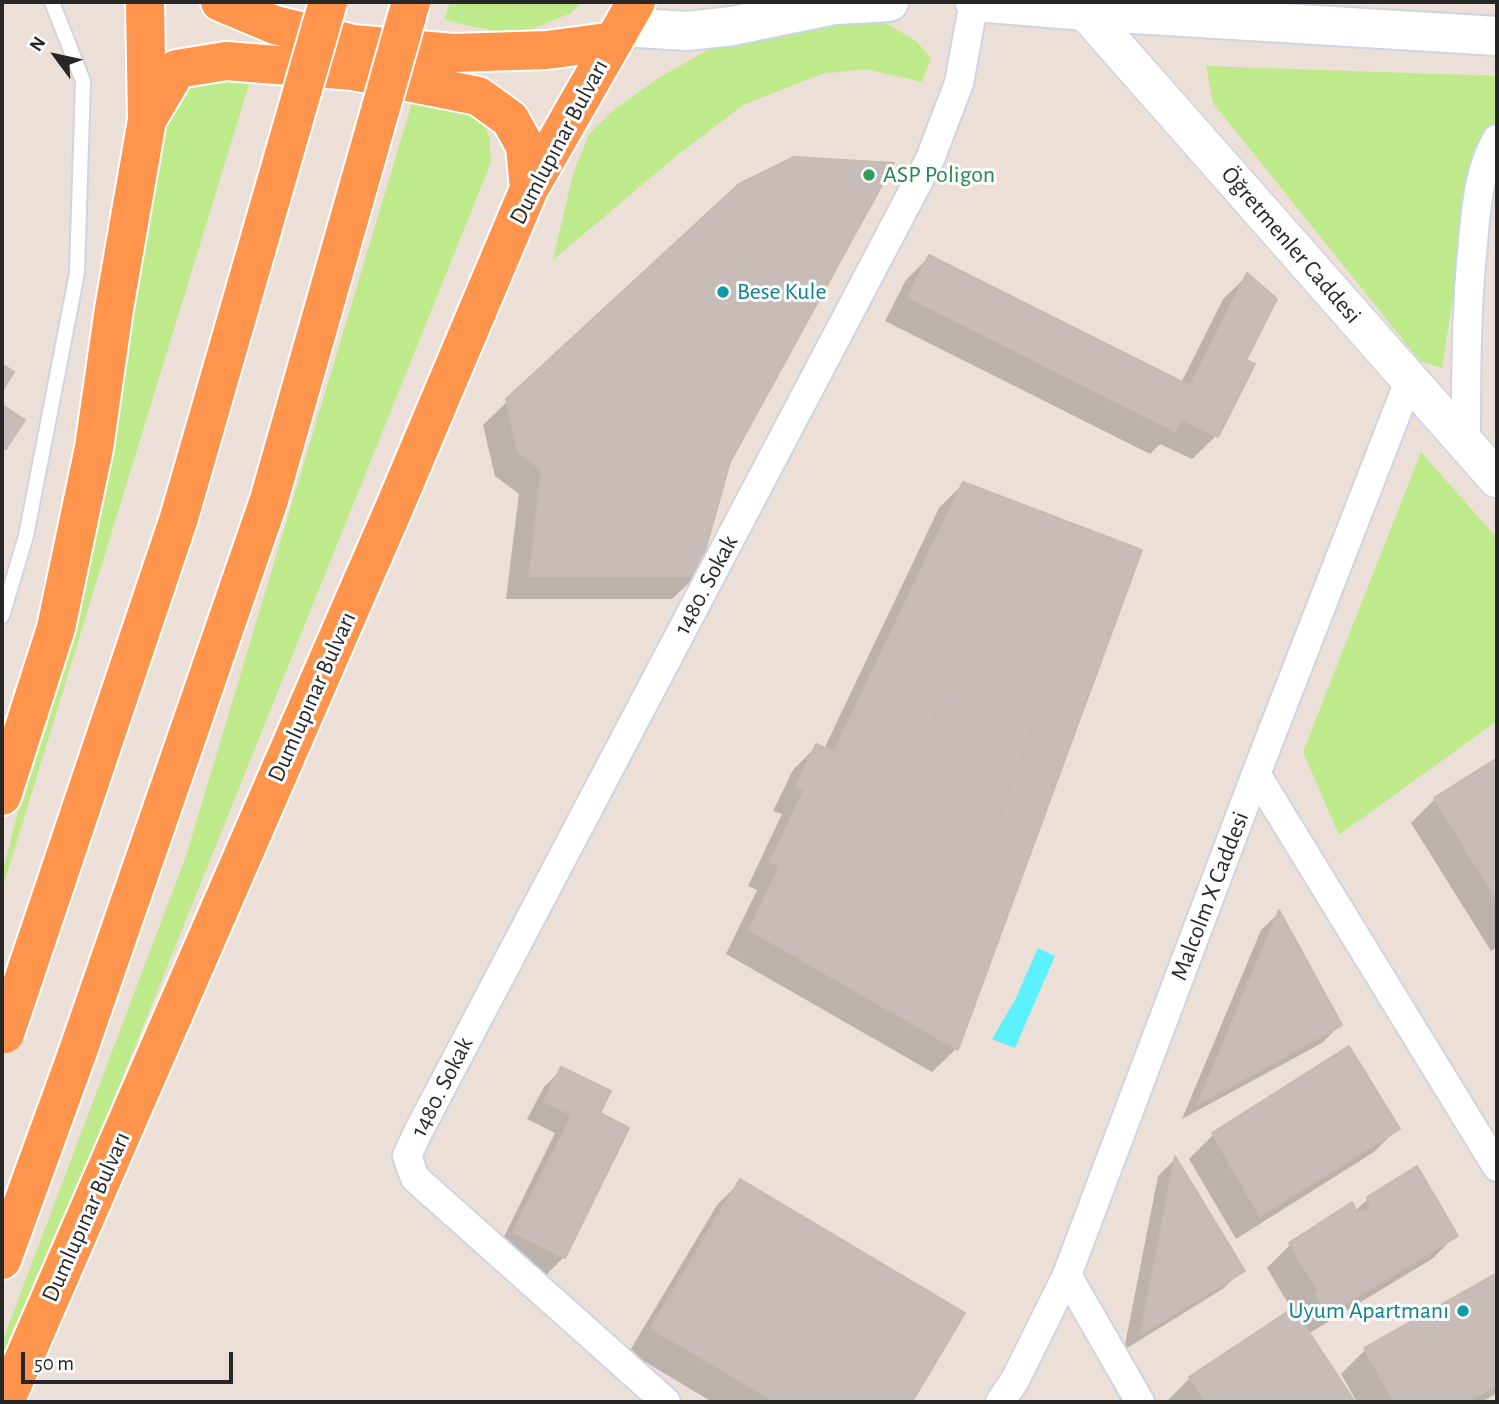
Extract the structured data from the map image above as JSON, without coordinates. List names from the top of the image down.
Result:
{
  "streets": {
    "highway": ["Dumlupınar Bulvarı"],
    "street": ["Öğretmenler Caddesi", "1480. Sokak", "Malcolm X Caddesi"]
  },
  "crossings": [
    ["Öğretmenler Caddesi", "Malcolm X Caddesi"]
  ],
  "places": ["ASP Poligon", "Bese Kule", "Uyum Apartmanı"],
  "scale_bar": "50 m",
  "north": "top left"
}
